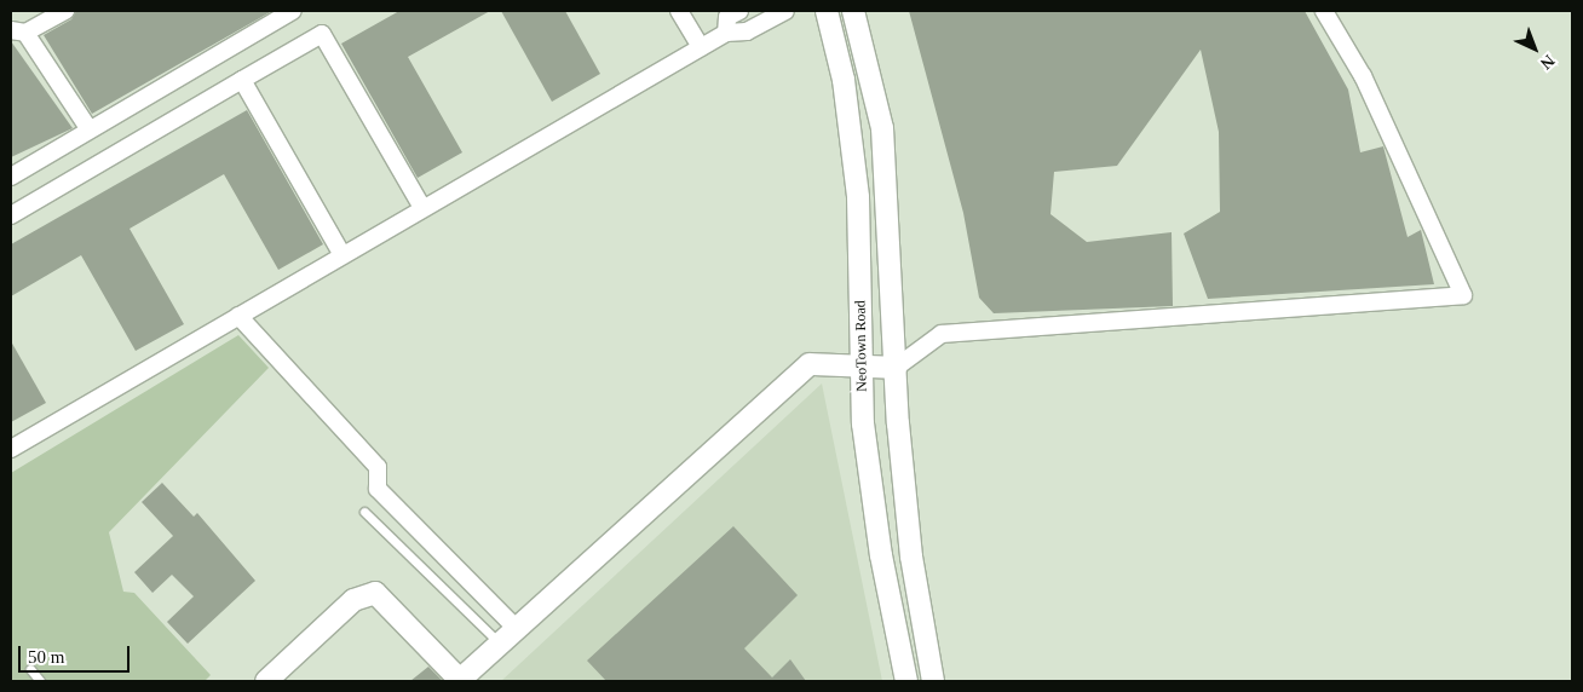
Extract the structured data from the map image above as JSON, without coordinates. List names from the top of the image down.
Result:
{
  "streets": {
    "street": ["NeoTown Road"]
  },
  "scale_bar": "50 m",
  "north": "bottom right"
}
